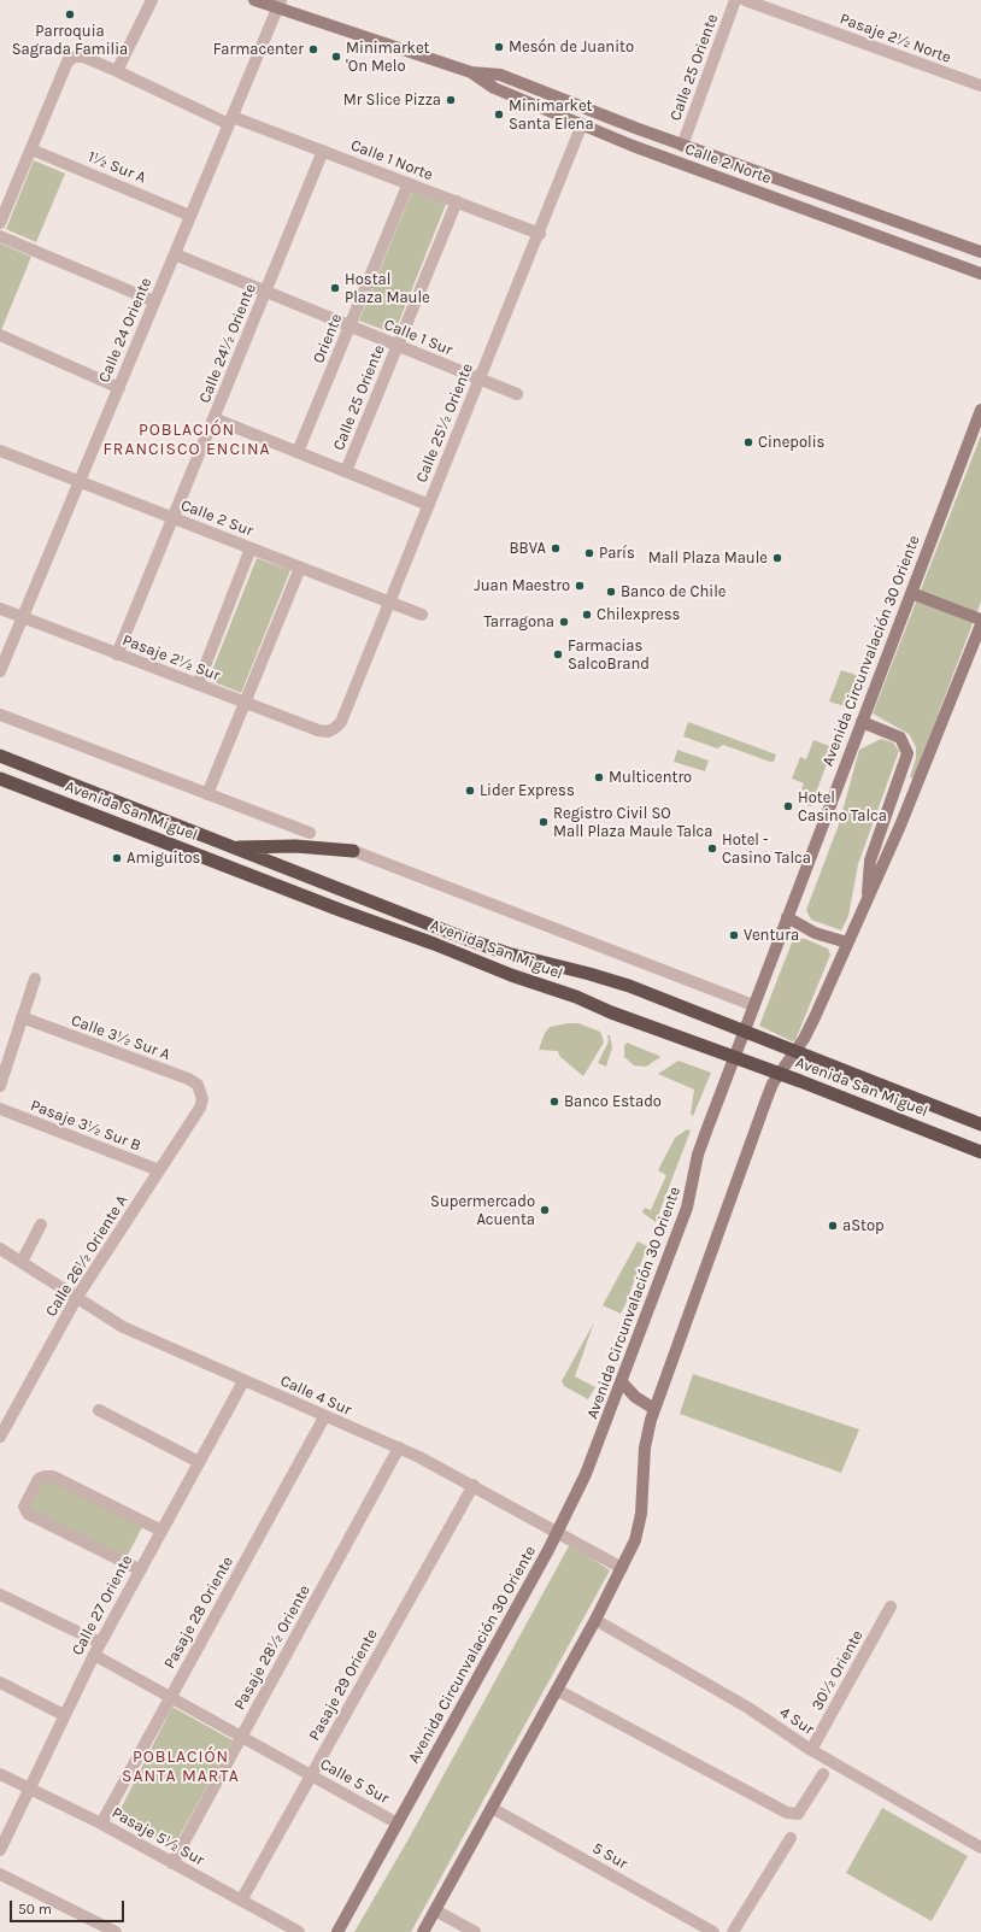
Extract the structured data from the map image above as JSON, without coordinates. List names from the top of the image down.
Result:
{
  "streets": {
    "highway": ["Avenida San Miguel"],
    "main road": ["Calle 2 Norte", "Avenida Circunvalación 30 Oriente"],
    "street": [
      "Pasaje 2½ Norte",
      "Calle 25 Oriente",
      "Calle 1 Norte",
      "1½ Sur A",
      "Calle 24 Oriente",
      "Calle 1 Sur",
      "Oriente",
      "Calle 24½ Oriente",
      "Calle 25½ Oriente",
      "Calle 2 Sur",
      "Pasaje 2½ Sur",
      "Calle 3½ Sur A",
      "Pasaje 3½ Sur B",
      "Calle 26½ Oriente A",
      "Calle 4 Sur",
      "Calle 27 Oriente",
      "Pasaje 28 Oriente",
      "Pasaje 28½ Oriente",
      "30½ Oriente",
      "Pasaje 29 Oriente",
      "4 Sur",
      "Calle 5 Sur",
      "Pasaje 5½ Sur",
      "5 Sur"
    ]
  },
  "crossings": [
    ["Calle 25 Oriente", "Calle 1 Norte"],
    ["Calle 25 Oriente", "Calle 2 Norte"],
    ["Calle 25 Oriente", "Calle 1 Sur"],
    ["Calle 1 Norte", "1½ Sur A"],
    ["Calle 1 Norte", "Calle 24 Oriente"],
    ["Calle 1 Norte", "Oriente"],
    ["Calle 1 Norte", "Calle 24½ Oriente"],
    ["Calle 1 Norte", "Calle 25½ Oriente"],
    ["Calle 2 Norte", "Calle 24 Oriente"],
    ["Calle 2 Norte", "Calle 25½ Oriente"],
    ["1½ Sur A", "Calle 24 Oriente"],
    ["Calle 24 Oriente", "Calle 1 Sur"],
    ["Calle 24 Oriente", "Calle 2 Sur"],
    ["Calle 24 Oriente", "Pasaje 2½ Sur"],
    ["Calle 1 Sur", "Oriente"],
    ["Calle 1 Sur", "Calle 24½ Oriente"],
    ["Calle 1 Sur", "Calle 25½ Oriente"],
    ["Calle 24½ Oriente", "Calle 2 Sur"],
    ["Calle 24½ Oriente", "Pasaje 2½ Sur"],
    ["Calle 25½ Oriente", "Calle 2 Sur"],
    ["Calle 25½ Oriente", "Pasaje 2½ Sur"],
    ["Avenida Circunvalación 30 Oriente", "Avenida San Miguel"],
    ["Avenida Circunvalación 30 Oriente", "Calle 4 Sur"],
    ["Avenida Circunvalación 30 Oriente", "Calle 5 Sur"],
    ["Calle 3½ Sur A", "Calle 26½ Oriente A"],
    ["Pasaje 3½ Sur B", "Calle 26½ Oriente A"],
    ["Calle 26½ Oriente A", "Calle 4 Sur"],
    ["Calle 4 Sur", "Calle 27 Oriente"],
    ["Calle 4 Sur", "Pasaje 28 Oriente"],
    ["Calle 4 Sur", "Pasaje 28½ Oriente"],
    ["Calle 4 Sur", "Pasaje 29 Oriente"],
    ["Calle 27 Oriente", "Calle 5 Sur"],
    ["Calle 27 Oriente", "Pasaje 5½ Sur"],
    ["Pasaje 28 Oriente", "Calle 5 Sur"],
    ["Pasaje 28 Oriente", "Pasaje 5½ Sur"],
    ["Pasaje 28½ Oriente", "Calle 5 Sur"],
    ["Pasaje 28½ Oriente", "Pasaje 5½ Sur"],
    ["30½ Oriente", "4 Sur"],
    ["Pasaje 29 Oriente", "Calle 5 Sur"],
    ["Pasaje 29 Oriente", "Pasaje 5½ Sur"]
  ],
  "districts": ["POBLACIÓN FRANCISCO ENCINA", "POBLACIÓN SANTA MARTA"],
  "places": [
    "Parroquia Sagrada Familia",
    "Mesón de Juanito",
    "Farmacenter",
    "Minimarket 'On Melo",
    "Mr Slice Pizza",
    "Minimarket Santa Elena",
    "Hostal Plaza Maule",
    "Cinepolis",
    "BBVA",
    "París",
    "Mall Plaza Maule",
    "Juan Maestro",
    "Banco de Chile",
    "Chilexpress",
    "Tarragona",
    "Farmacias SalcoBrand",
    "Multicentro",
    "Lider Express",
    "Hotel Casino Talca",
    "Registro Civil SO Mall Plaza Maule Talca",
    "Hotel - Casino Talca",
    "Amiguitos",
    "Ventura",
    "Banco Estado",
    "Supermercado Acuenta",
    "aStop"
  ],
  "scale_bar": "50 m"
}
